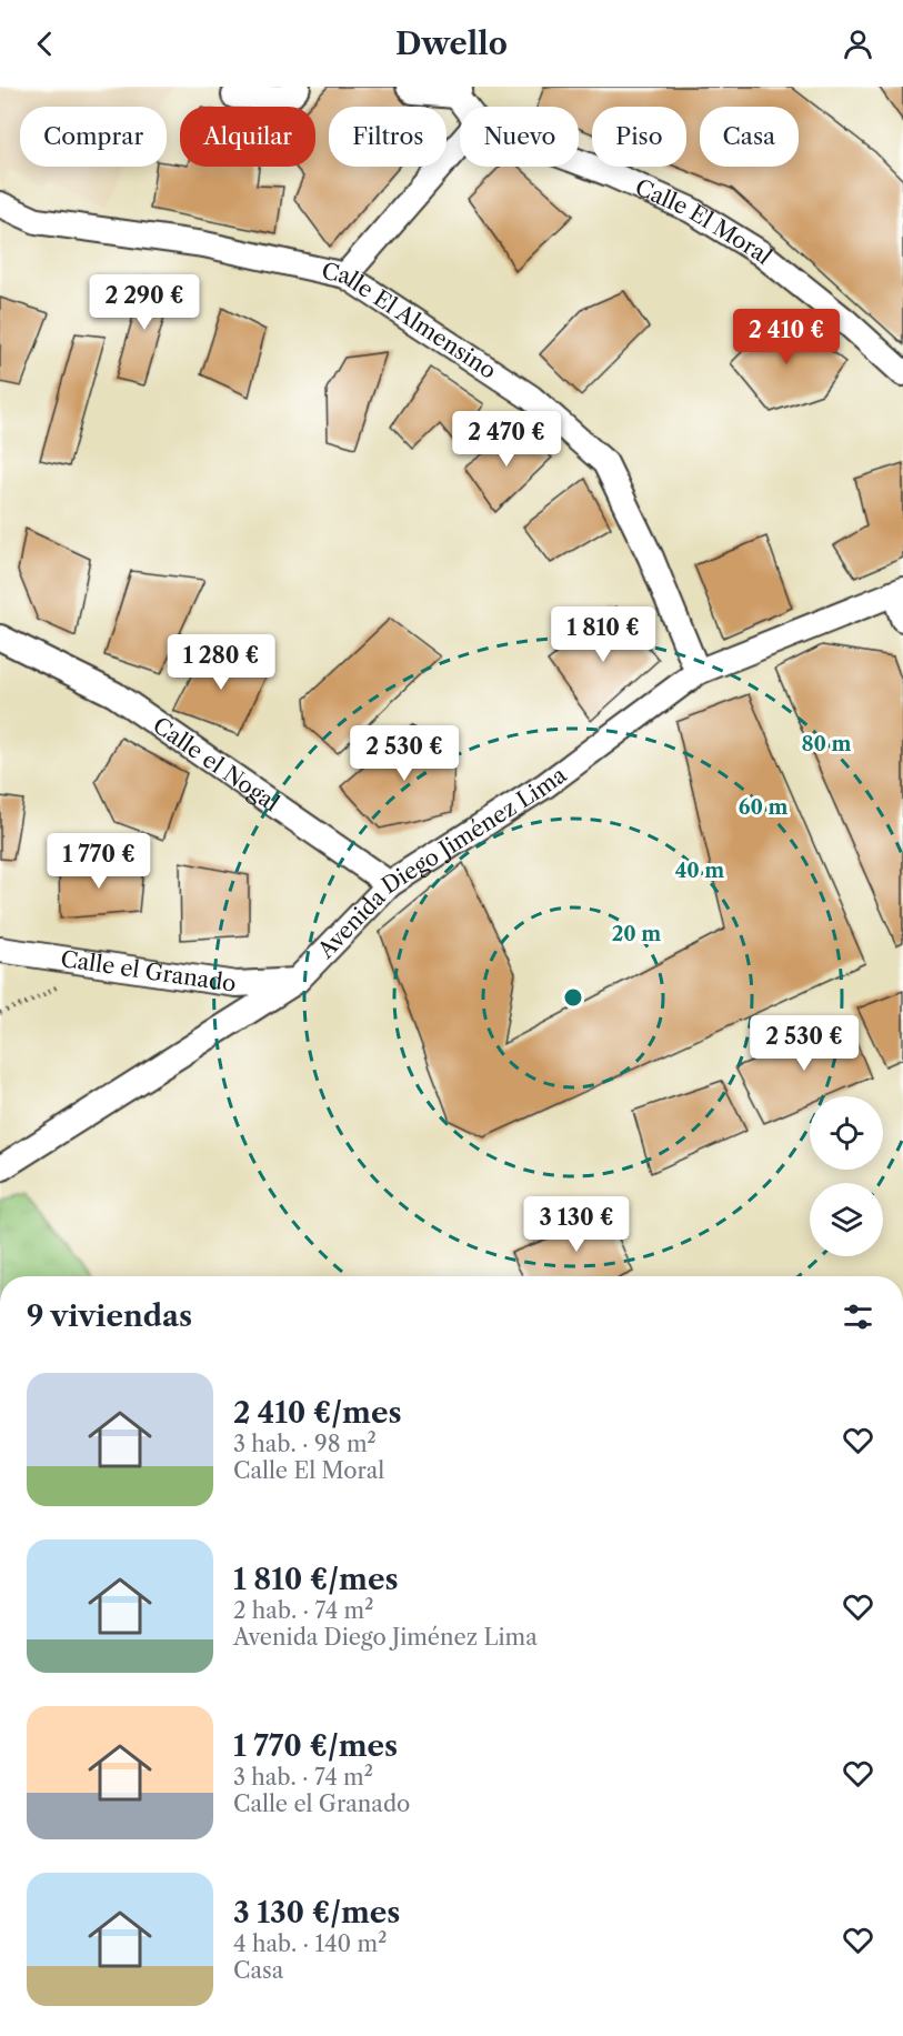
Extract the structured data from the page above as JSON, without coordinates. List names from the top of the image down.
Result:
{
  "streets": {
    "street": [
      "Calle El Moral",
      "Calle El Almensino",
      "Calle el Nogal",
      "Avenida Diego Jiménez Lima",
      "Calle el Granado"
    ]
  },
  "crossings": [
    ["Calle El Almensino", "Avenida Diego Jiménez Lima"],
    ["Calle el Nogal", "Avenida Diego Jiménez Lima"],
    ["Avenida Diego Jiménez Lima", "Calle el Granado"]
  ],
  "page": {
    "header": "Dwello",
    "chip": [
      "Comprar",
      "Alquilar",
      "Filtros",
      "Nuevo",
      "Piso",
      "Casa"
    ],
    "price": [
      "2 290 €",
      "2 410 €",
      "2 470 €",
      "1 810 €",
      "1 280 €",
      "2 530 €",
      "1 770 €",
      "2 530 €",
      "3 130 €"
    ],
    "heading": "9 viviendas",
    "list": [
      {
        "name": "2 410 €/mes",
        "note": "3 hab. · 98 m² · Calle El Moral"
      },
      {
        "name": "1 810 €/mes",
        "note": "2 hab. · 74 m² · Avenida Diego Jiménez Lima"
      },
      {
        "name": "1 770 €/mes",
        "note": "3 hab. · 74 m² · Calle el Granado"
      },
      {
        "name": "3 130 €/mes",
        "note": "4 hab. · 140 m² · Casa"
      }
    ]
  },
  "rings": [
    "80 m",
    "60 m",
    "40 m",
    "20 m"
  ]
}
